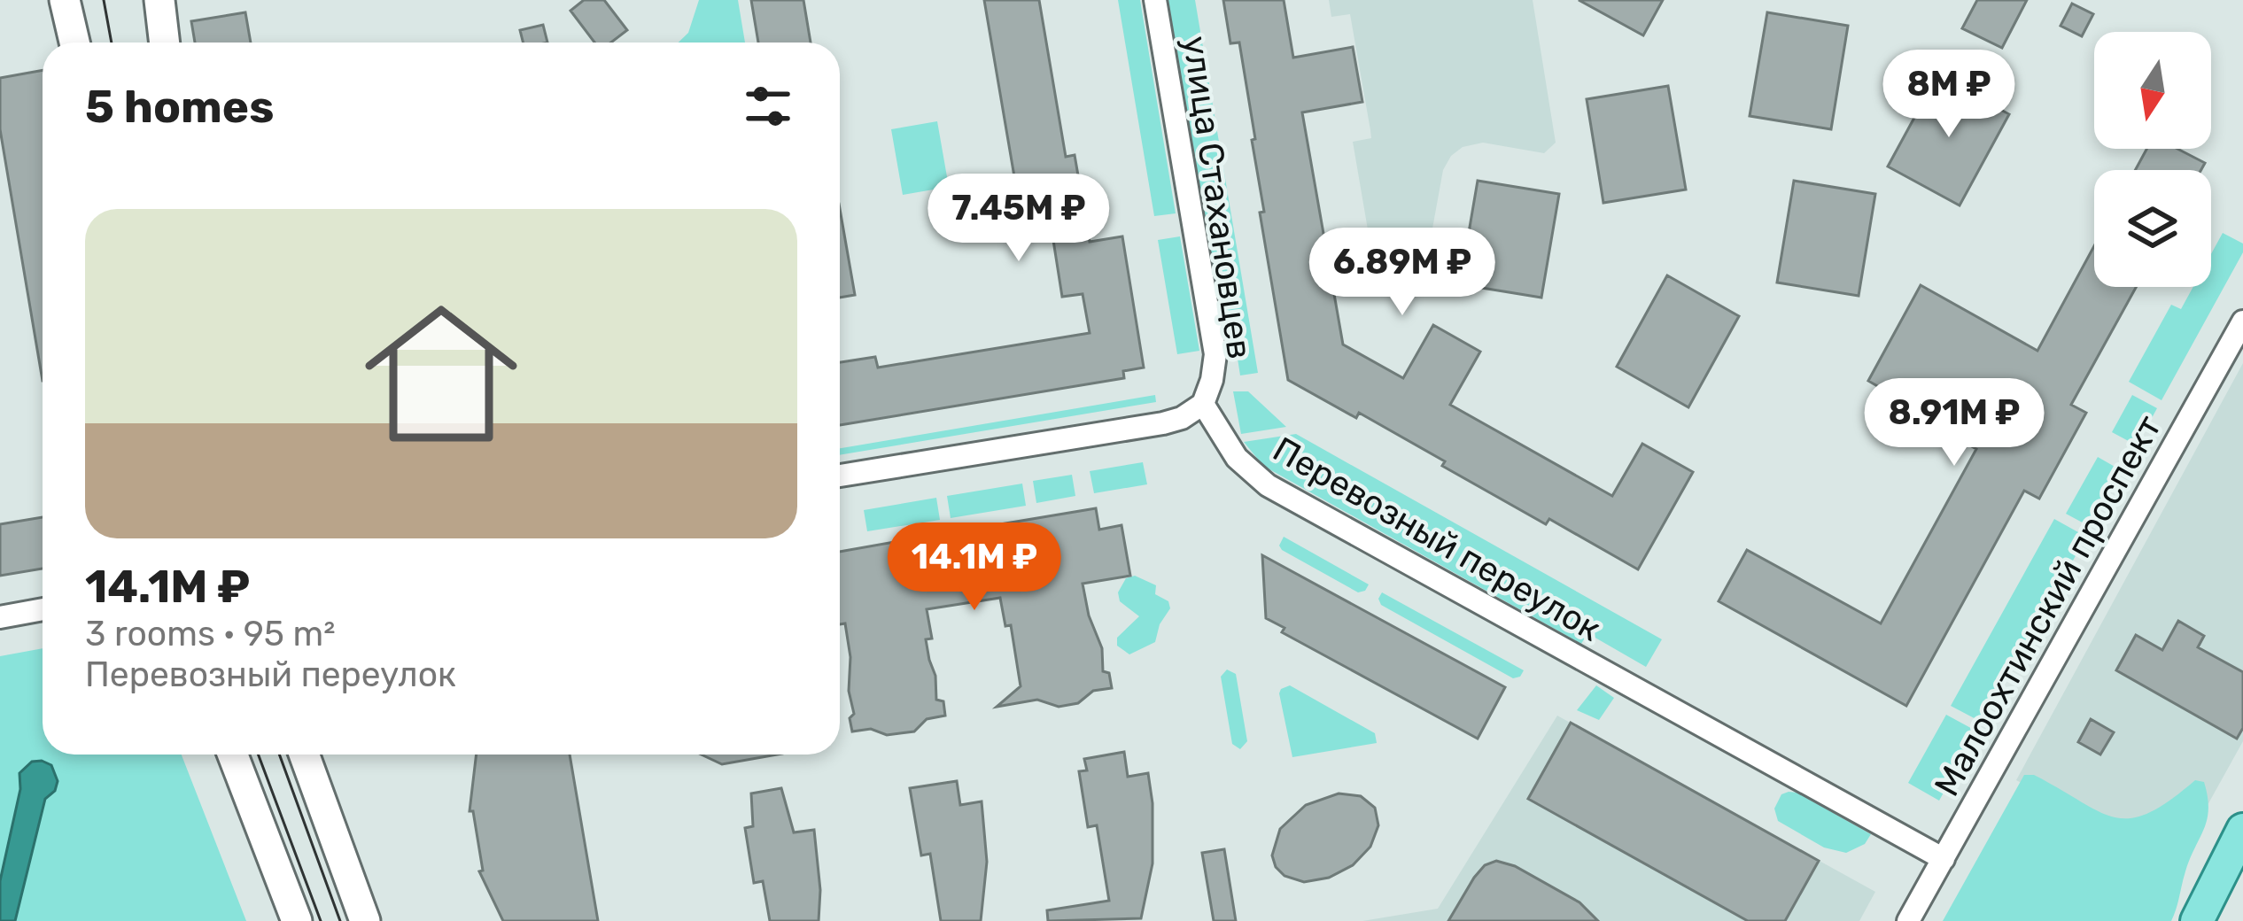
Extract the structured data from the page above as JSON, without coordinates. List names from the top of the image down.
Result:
{
  "streets": {
    "street": ["улица Стахановцев", "Перевозный переулок", "Малоохтинский проспект"]
  },
  "crossings": [
    ["улица Стахановцев", "Перевозный переулок"],
    ["Перевозный переулок", "Малоохтинский проспект"]
  ],
  "north": "bottom",
  "page": {
    "heading": "5 homes",
    "price": [
      "8M ₽",
      "7.45M ₽",
      "6.89M ₽",
      "8.91M ₽",
      "14.1M ₽"
    ],
    "list": [
      {
        "name": "14.1M ₽",
        "note": "3 rooms · 95 m² · Перевозный переулок"
      }
    ]
  }
}
